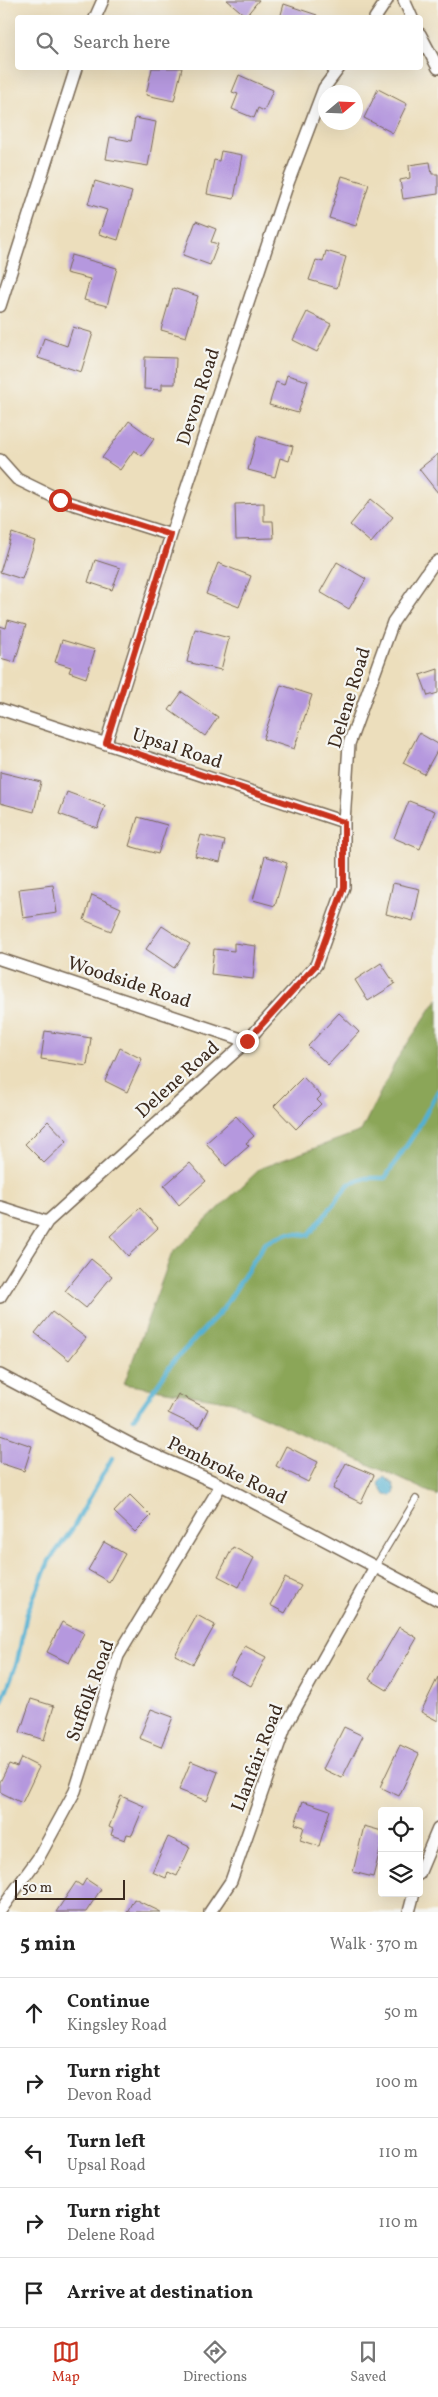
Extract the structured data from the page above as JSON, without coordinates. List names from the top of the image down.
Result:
{
  "streets": {
    "street": [
      "Devon Road",
      "Delene Road",
      "Upsal Road",
      "Woodside Road",
      "Pembroke Road",
      "Suffolk Road",
      "Llanfair Road"
    ]
  },
  "crossings": [
    ["Devon Road", "Upsal Road"],
    ["Delene Road", "Upsal Road"],
    ["Delene Road", "Woodside Road"],
    ["Pembroke Road", "Suffolk Road"],
    ["Pembroke Road", "Llanfair Road"]
  ],
  "scale_bar": "50 m",
  "north": "right",
  "page": {
    "search": "Search here",
    "scale": "50 m",
    "heading": ["5 min", "Walk · 370 m"],
    "list": [
      ["Continue", "Kingsley Road", "50 m"],
      ["Turn right", "Devon Road", "100 m"],
      ["Turn left", "Upsal Road", "110 m"],
      ["Turn right", "Delene Road", "110 m"],
      "Arrive at destination"
    ],
    "nav": ["Map", "Directions", "Saved"]
  }
}
